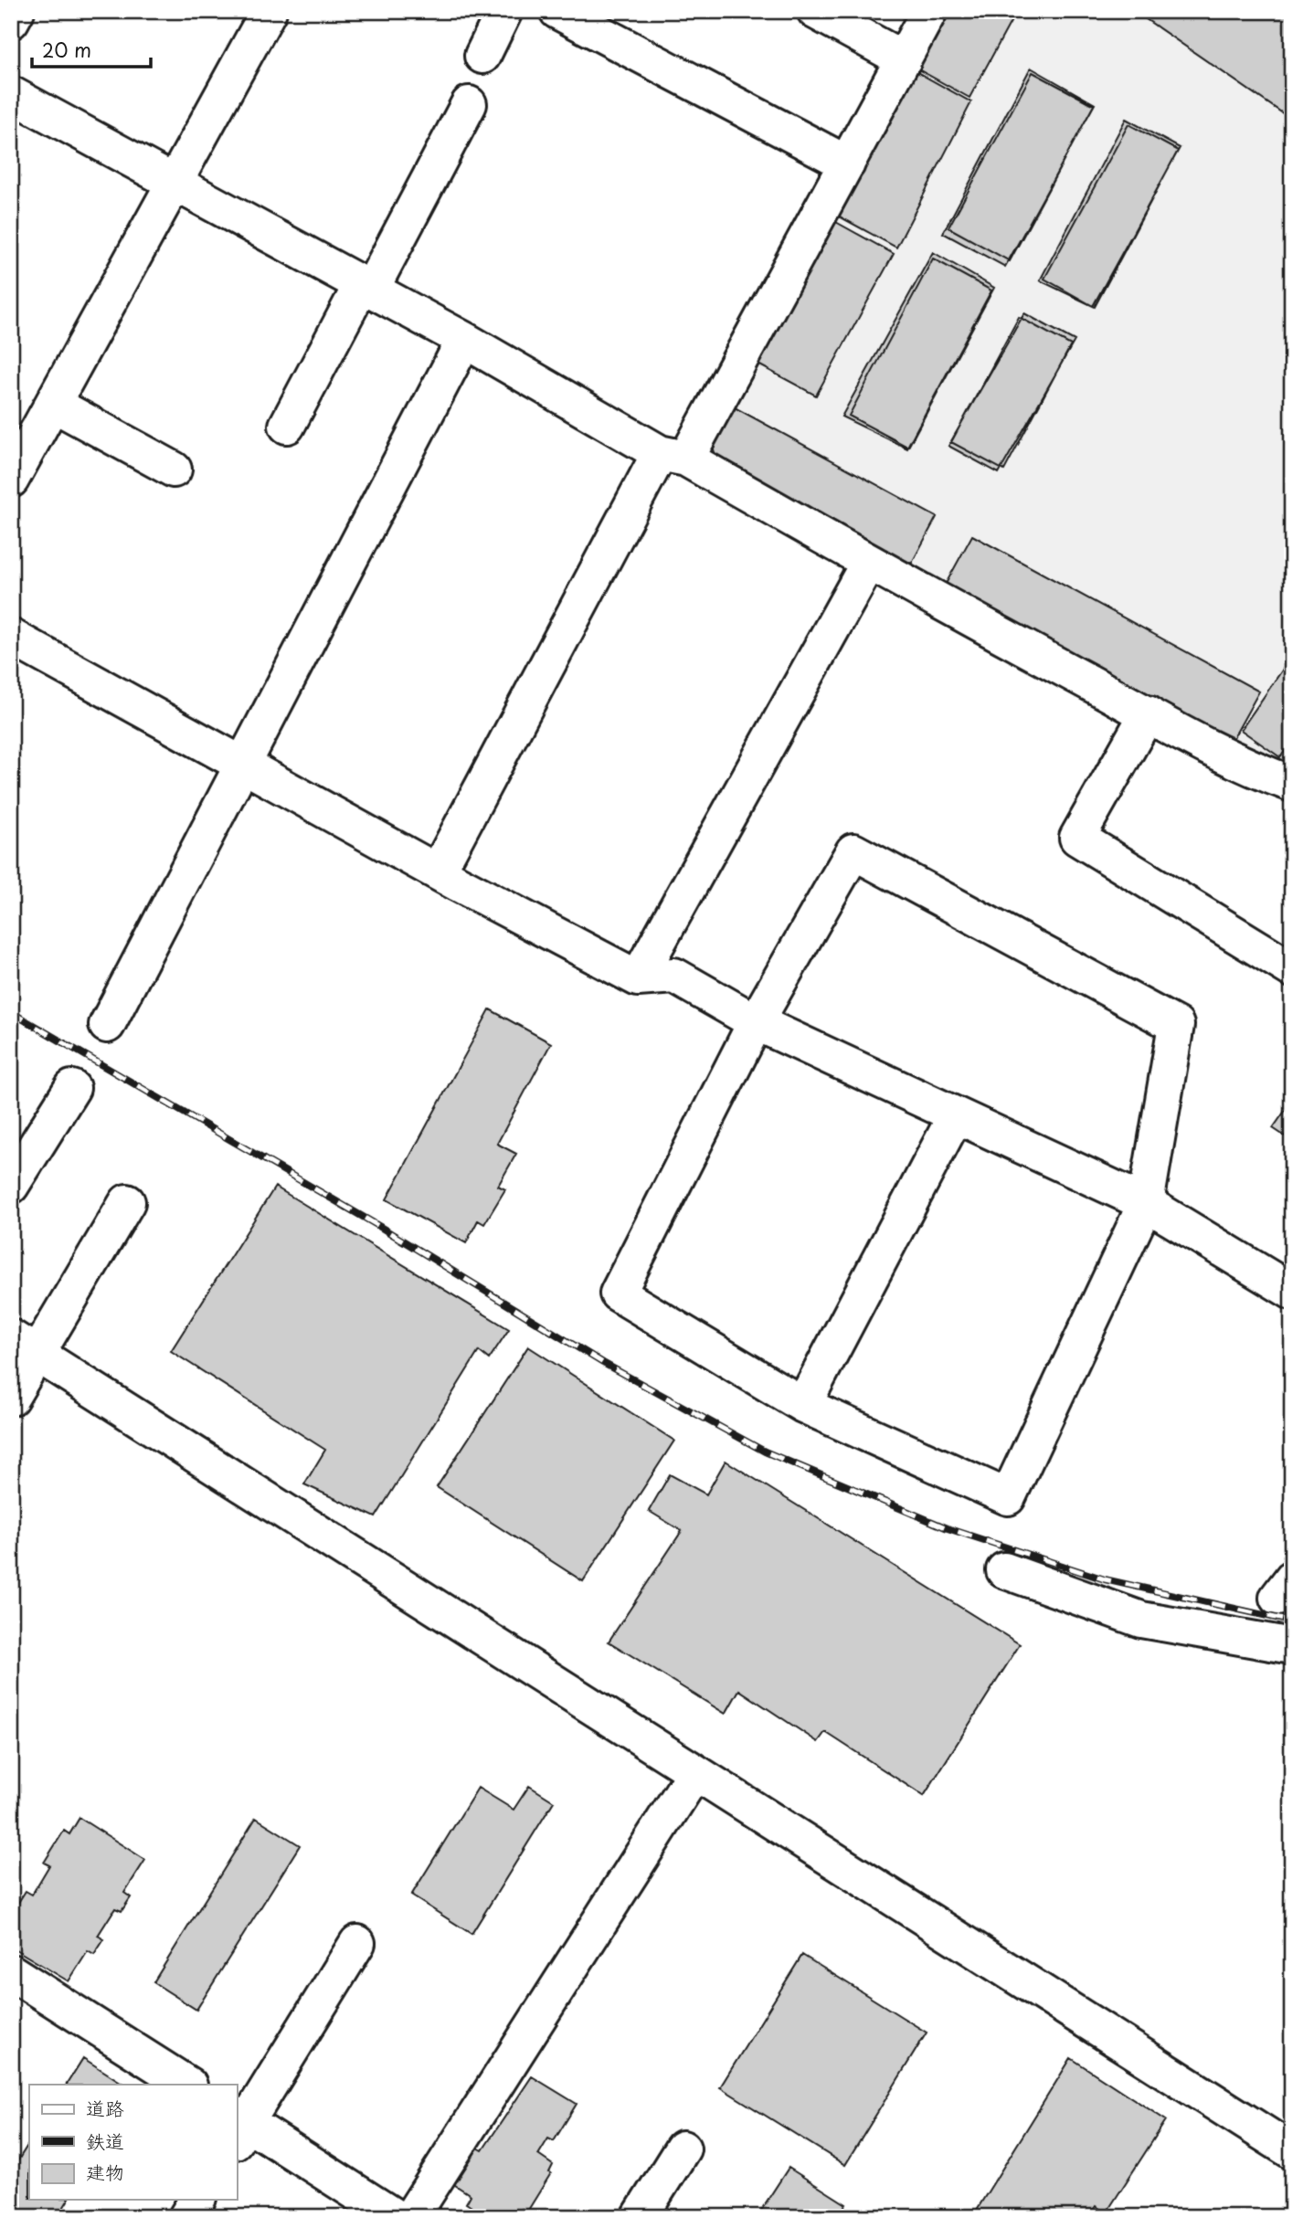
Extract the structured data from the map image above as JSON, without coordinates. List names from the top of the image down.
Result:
{
  "legend": ["道路", "鉄道", "建物"],
  "scale_bar": "20 m"
}
